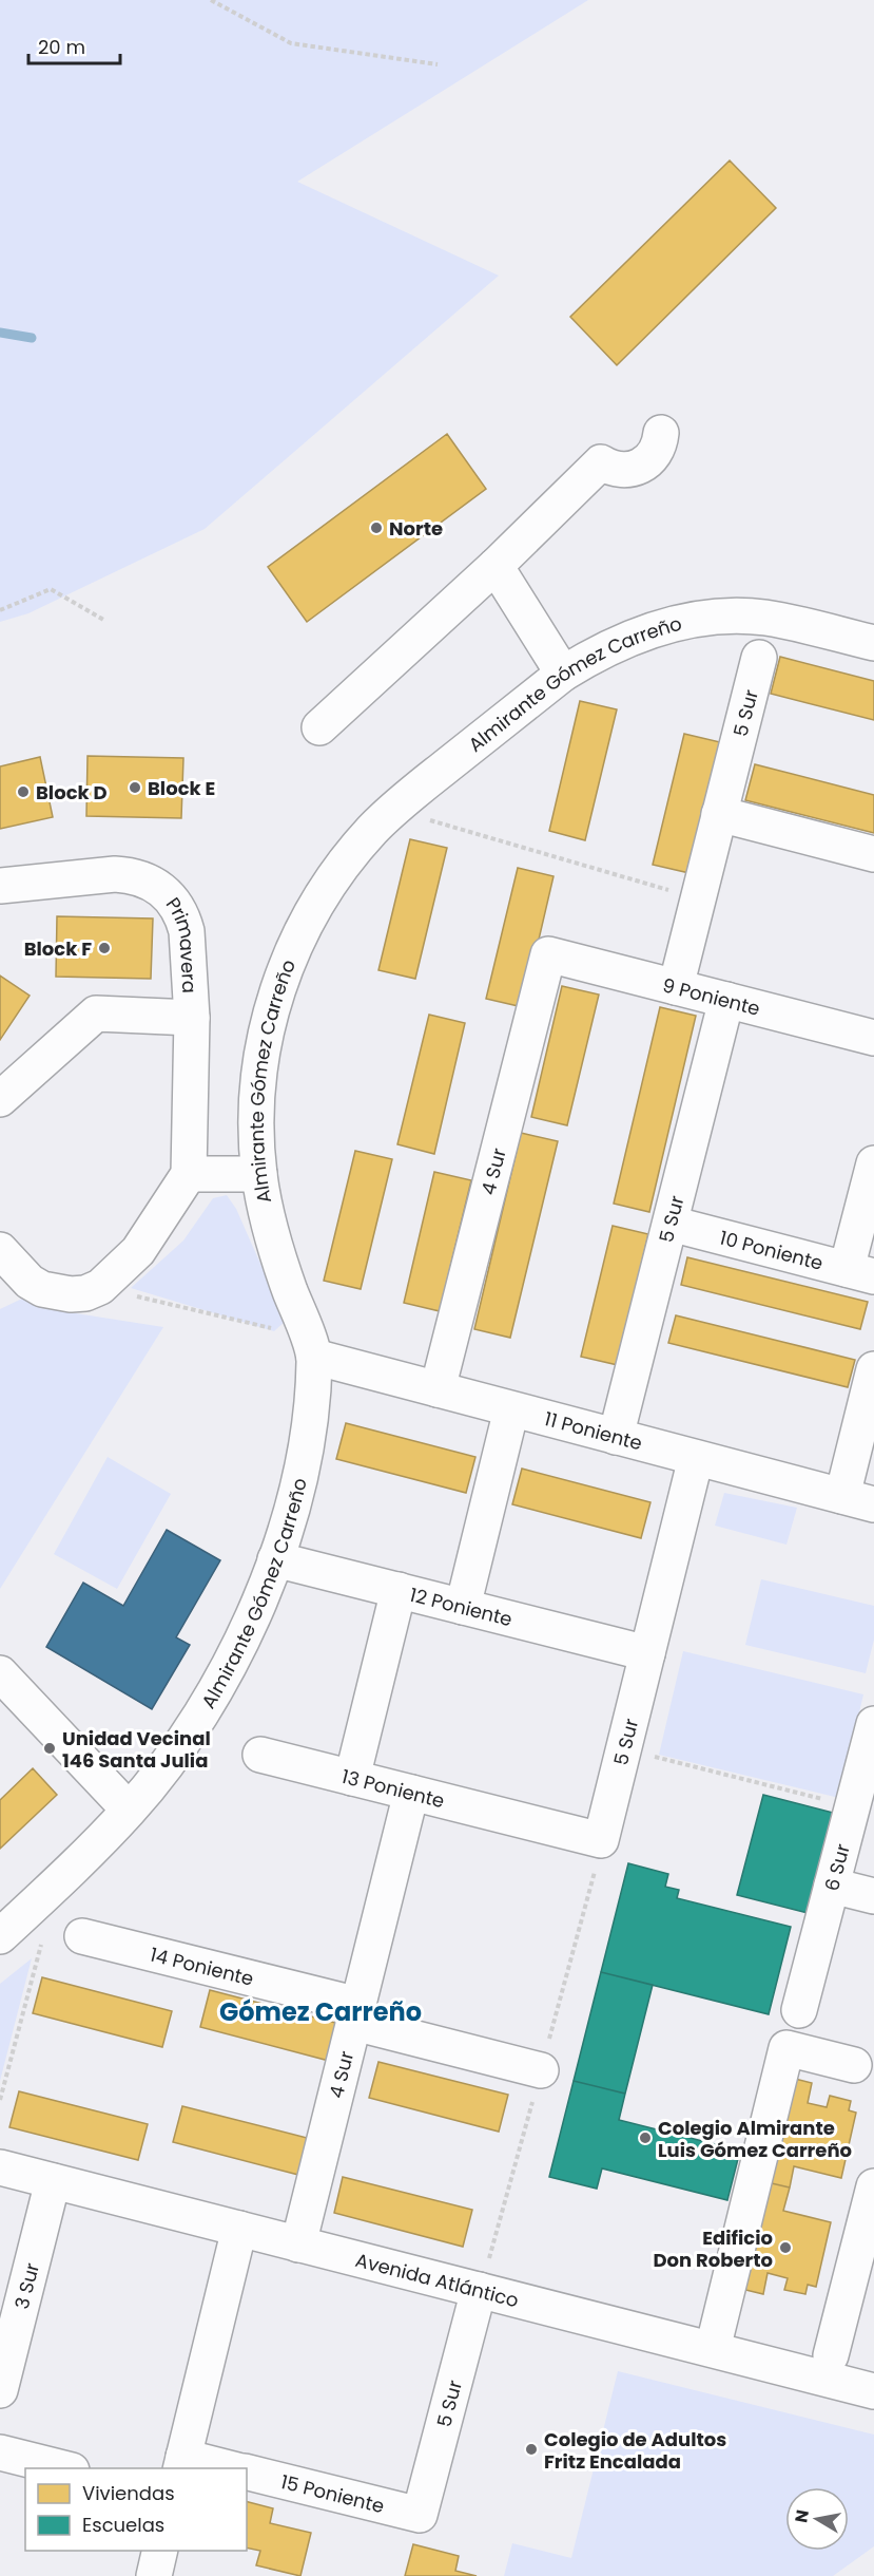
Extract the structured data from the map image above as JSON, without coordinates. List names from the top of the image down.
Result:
{
  "streets": {
    "street": [
      "Almirante Gómez Carreño",
      "5 Sur",
      "Primavera",
      "9 Poniente",
      "4 Sur",
      "10 Poniente",
      "11 Poniente",
      "12 Poniente",
      "13 Poniente",
      "6 Sur",
      "14 Poniente",
      "Avenida Atlántico",
      "3 Sur",
      "15 Poniente"
    ]
  },
  "crossings": [
    ["Almirante Gómez Carreño", "11 Poniente"],
    ["Almirante Gómez Carreño", "12 Poniente"],
    ["5 Sur", "9 Poniente"],
    ["5 Sur", "10 Poniente"],
    ["5 Sur", "11 Poniente"],
    ["5 Sur", "12 Poniente"],
    ["5 Sur", "13 Poniente"],
    ["5 Sur", "Avenida Atlántico"],
    ["5 Sur", "15 Poniente"],
    ["9 Poniente", "4 Sur"],
    ["4 Sur", "11 Poniente"],
    ["4 Sur", "13 Poniente"],
    ["4 Sur", "14 Poniente"],
    ["4 Sur", "Avenida Atlántico"],
    ["Avenida Atlántico", "3 Sur"]
  ],
  "districts": ["Gómez Carreño"],
  "places": [
    "Norte",
    "Block E",
    "Block D",
    "Block F",
    "Unidad Vecinal 146 Santa Julia",
    "Colegio Almirante Luis Gómez Carreño",
    "Edificio Don Roberto",
    "Colegio de Adultos Fritz Encalada"
  ],
  "legend": ["Viviendas", "Escuelas"],
  "scale_bar": "20 m",
  "north": "left"
}
